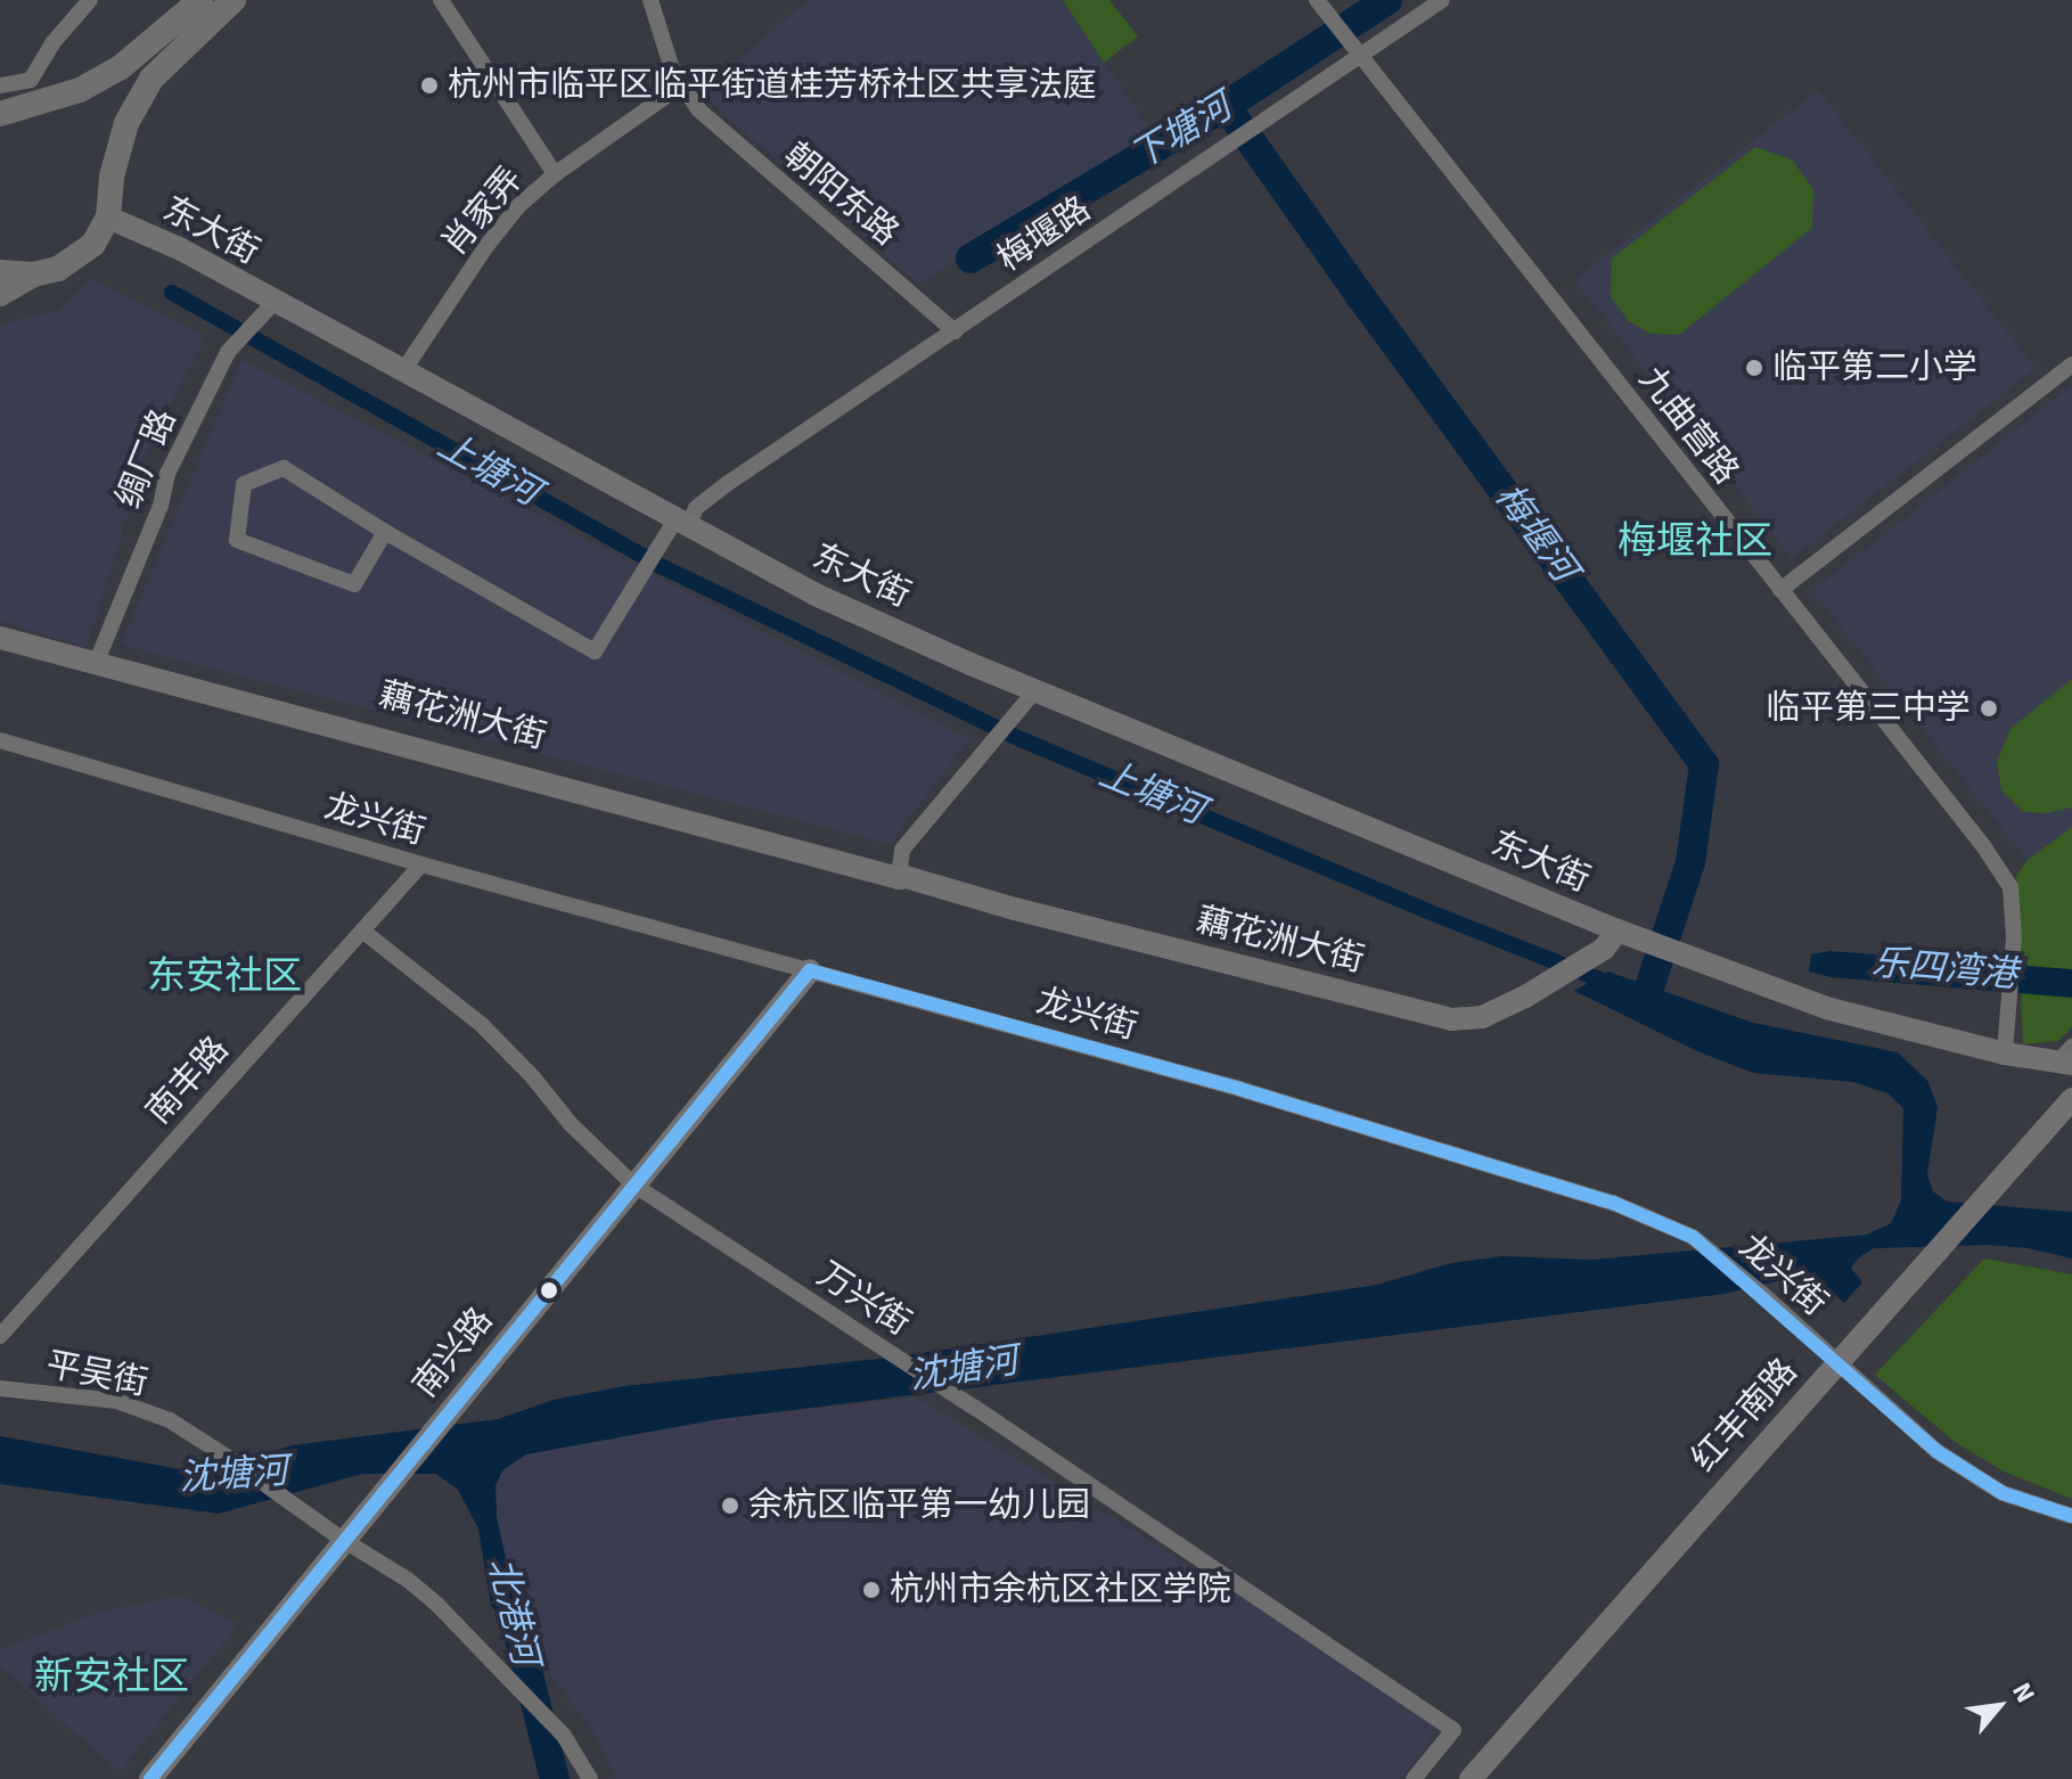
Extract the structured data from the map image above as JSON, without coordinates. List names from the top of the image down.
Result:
{
  "streets": {
    "street": [
      "朝阳东路",
      "肖家弄",
      "东大街",
      "梅堰路",
      "九曲营路",
      "绸厂路",
      "藕花洲大街",
      "龙兴街",
      "南丰路",
      "万兴街",
      "南兴路",
      "平吴街",
      "红丰南路"
    ]
  },
  "crossings": [
    ["朝阳东路", "肖家弄"],
    ["朝阳东路", "梅堰路"],
    ["肖家弄", "东大街"],
    ["东大街", "梅堰路"],
    ["东大街", "九曲营路"],
    ["东大街", "绸厂路"],
    ["东大街", "藕花洲大街"],
    ["梅堰路", "九曲营路"],
    ["绸厂路", "藕花洲大街"],
    ["龙兴街", "南丰路"],
    ["龙兴街", "南兴路"],
    ["南丰路", "万兴街"],
    ["万兴街", "南兴路"],
    ["南兴路", "平吴街"]
  ],
  "districts": ["梅堰社区", "东安社区", "新安社区"],
  "water": [
    "下塘河",
    "上塘河",
    "梅堰河",
    "乐四湾港",
    "沈塘河",
    "北港河"
  ],
  "places": [
    "杭州市临平区临平街道桂芳桥社区共享法庭",
    "临平第二小学",
    "临平第三中学",
    "余杭区临平第一幼儿园",
    "杭州市余杭区社区学院"
  ],
  "north": "top right"
}
